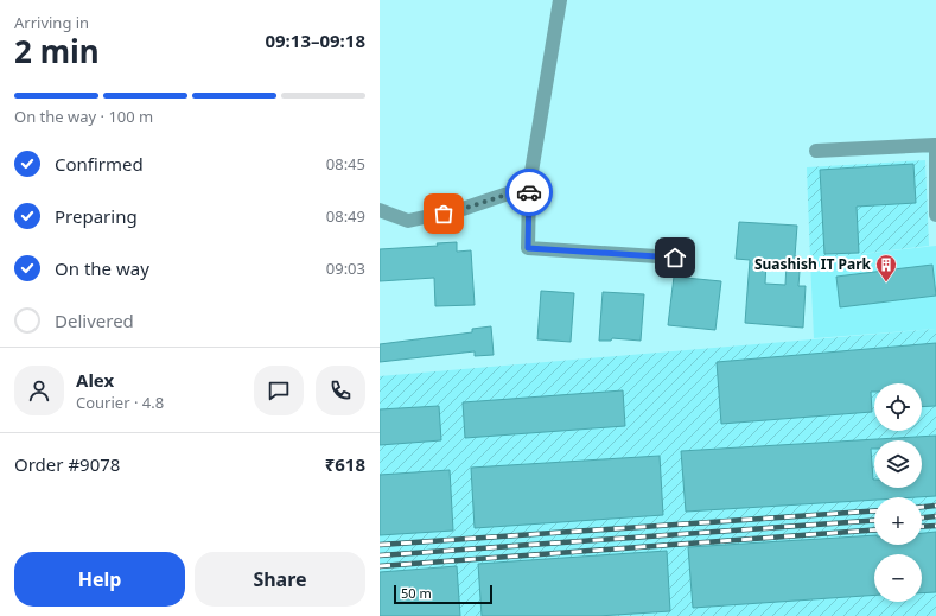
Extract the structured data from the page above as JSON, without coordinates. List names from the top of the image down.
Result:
{
  "places": {
    "building": ["Suashish IT Park"]
  },
  "scale_bar": "50 m",
  "page": {
    "heading": ["2 min", "Arriving in", "09:13–09:18"],
    "panel": [
      "Alex",
      "Courier · 4.8",
      "Order #9078",
      "₹618"
    ],
    "bar": "On the way · 100 m",
    "list": [
      ["Confirmed", "08:45"],
      ["Preparing", "08:49"],
      ["On the way", "09:03"],
      "Delivered"
    ],
    "map_buttons": ["+", "−"],
    "buttons": ["Help", "Share"],
    "scale": "50 m"
  }
}
